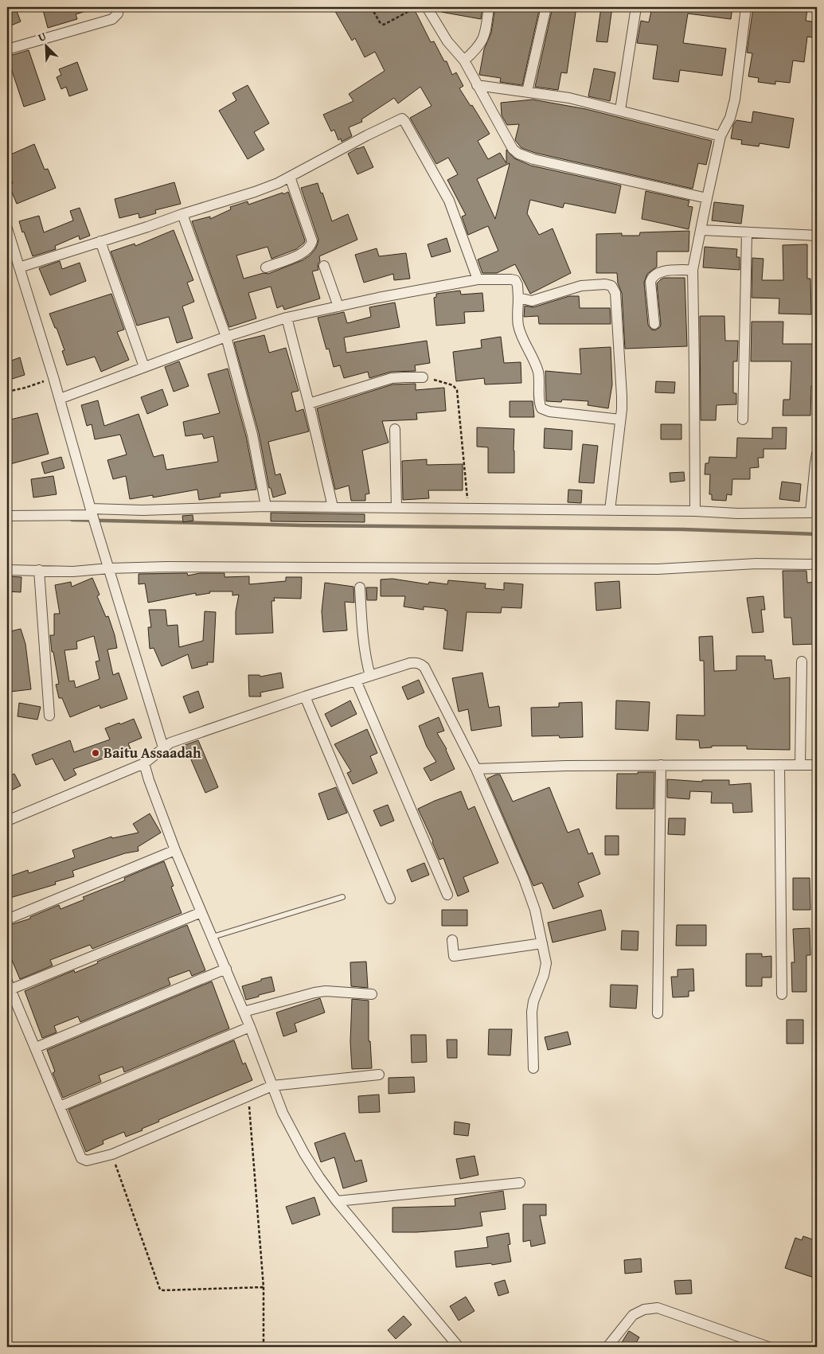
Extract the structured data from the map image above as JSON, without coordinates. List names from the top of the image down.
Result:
{
  "places": ["Baitu Assaadah"],
  "north": "top left"
}
